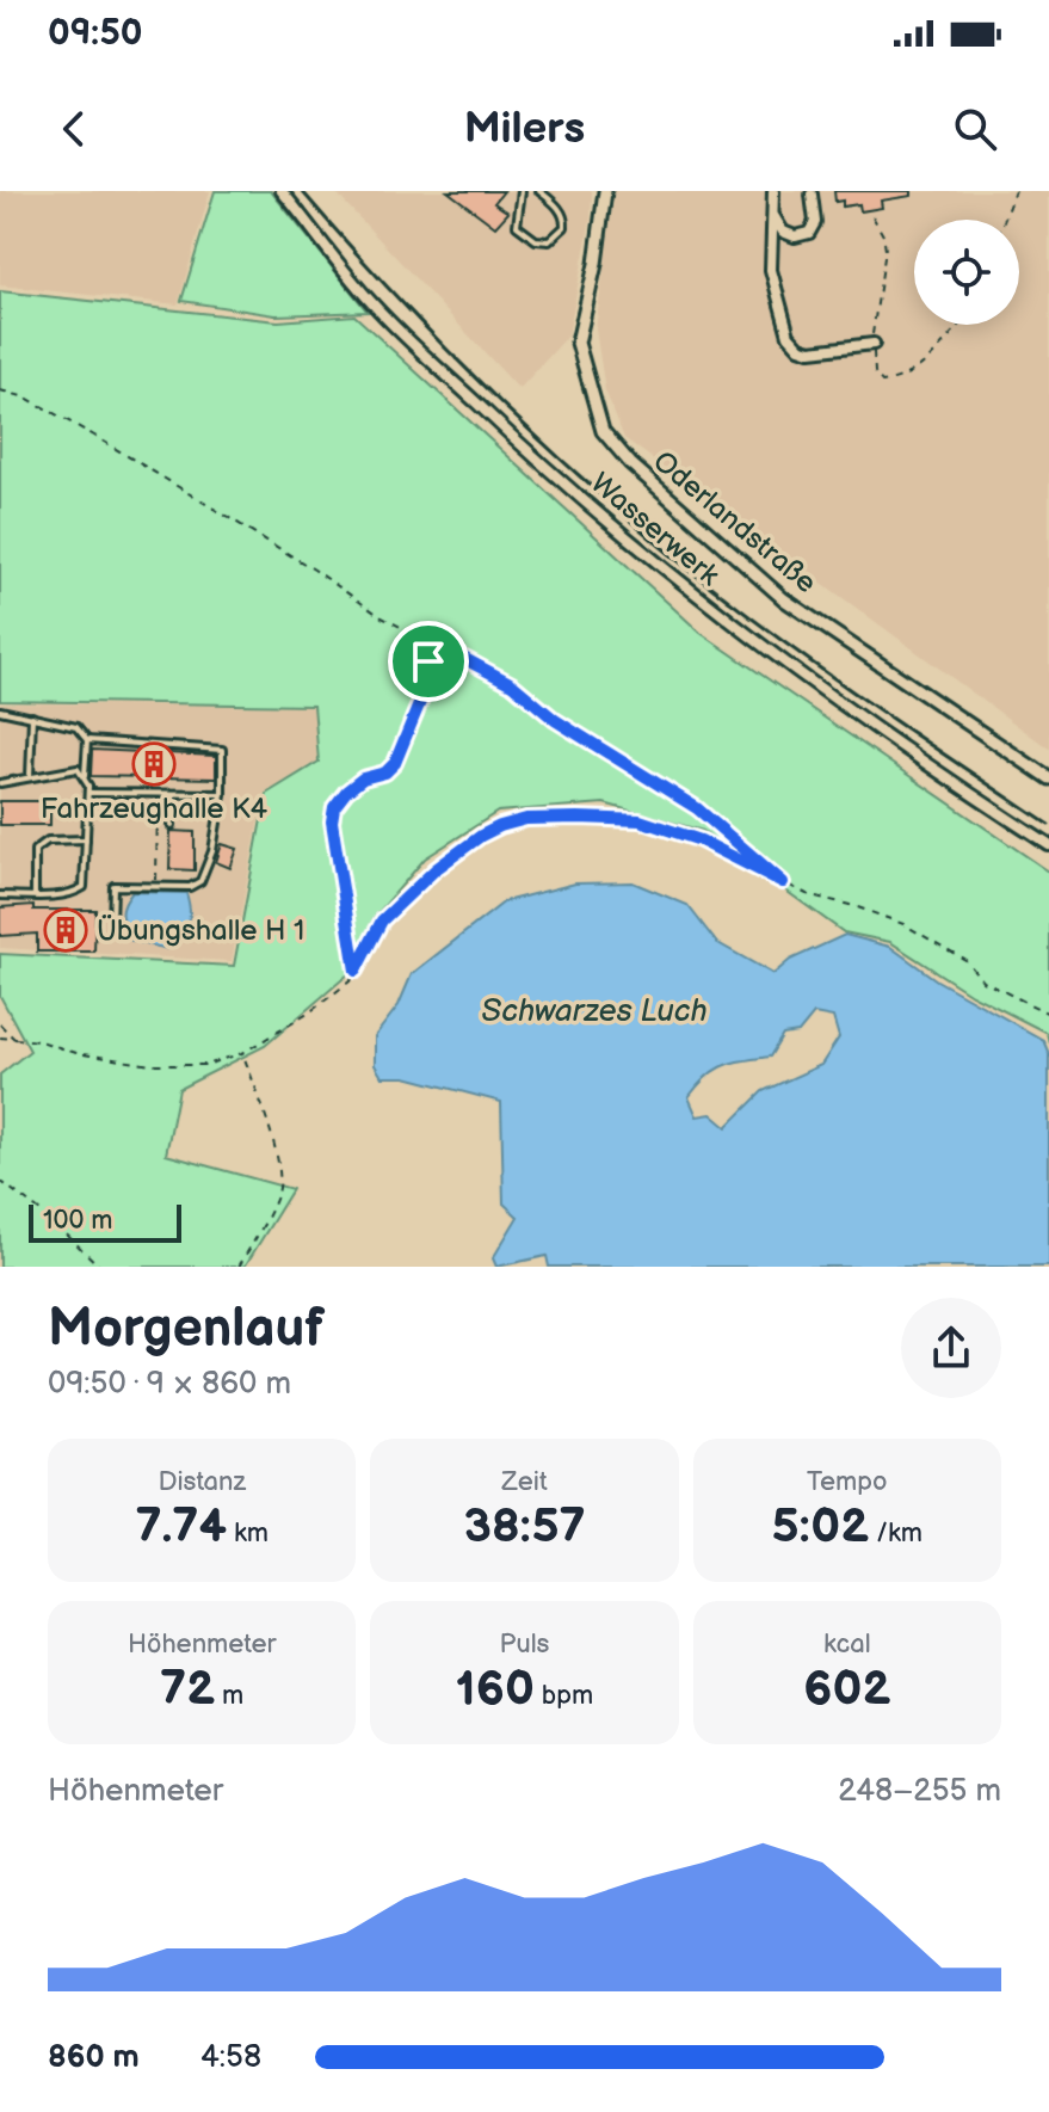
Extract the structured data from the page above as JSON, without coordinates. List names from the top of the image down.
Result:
{
  "streets": {
    "street": ["Oderlandstraße", "Wasserwerk"]
  },
  "water": ["Schwarzes Luch"],
  "places": {
    "building": ["Fahrzeughalle K4", "Übungshalle H 1"]
  },
  "scale_bar": "100 m",
  "page": {
    "status": "09:50",
    "header": "Milers",
    "scale": "100 m",
    "heading": ["Morgenlauf", "09:50 · 9 × 860 m"],
    "stats": [
      ["Distanz", "7.74 km"],
      ["Zeit", "38:57"],
      ["Tempo", "5:02 /km"],
      ["Höhenmeter", "72 m"],
      ["Puls", "160 bpm"],
      ["kcal", "602"]
    ],
    "chart": ["Höhenmeter", "248–255 m"],
    "list": [
      {
        "name": "860 m",
        "note": "4:58"
      }
    ]
  }
}
